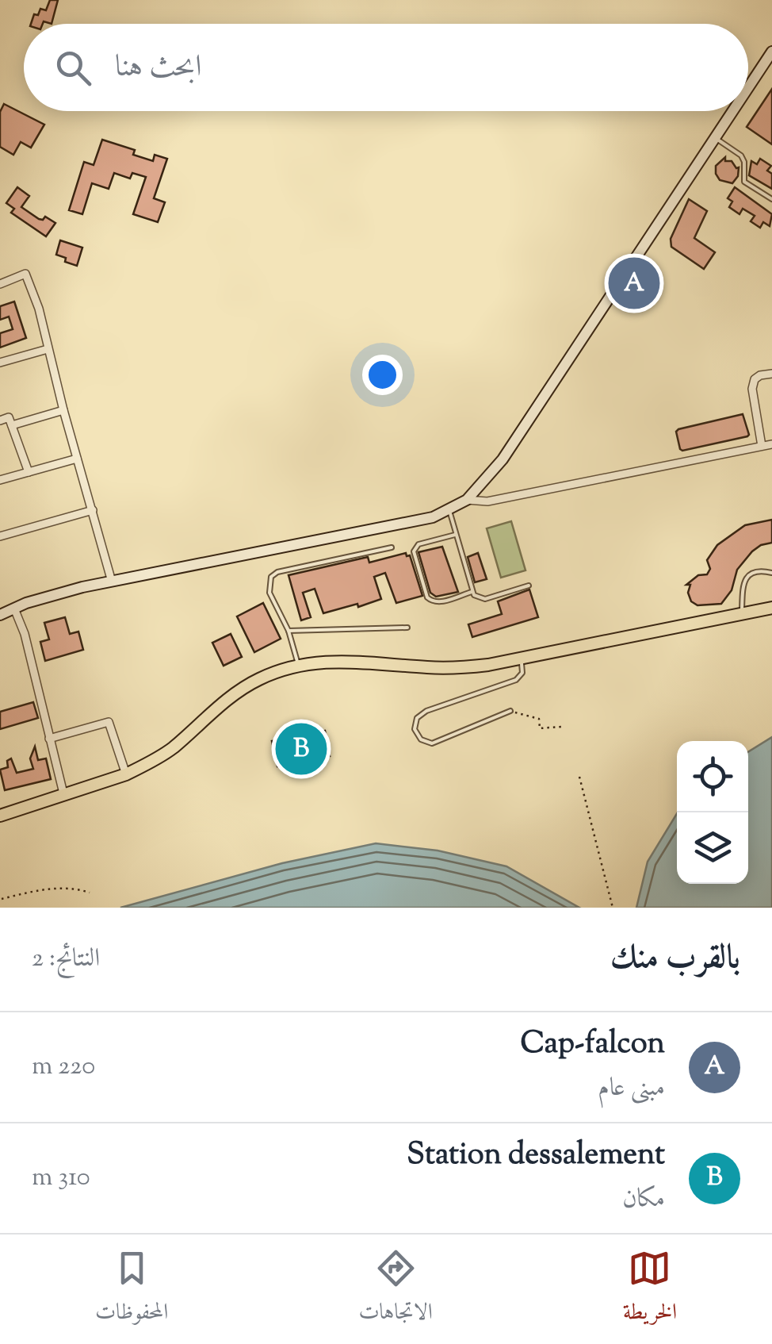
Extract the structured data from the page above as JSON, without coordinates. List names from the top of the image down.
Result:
{
  "page": {
    "search": "ابحث هنا",
    "pins": ["A", "B"],
    "heading": ["بالقرب منك", "النتائج: 2"],
    "list": [
      {
        "mark": "A",
        "name": "Cap-falcon",
        "note": "مبنى عام",
        "value": "220 m"
      },
      {
        "mark": "B",
        "name": "Station dessalement",
        "note": "مكان",
        "value": "310 m"
      }
    ],
    "nav": ["الخريطة", "الاتجاهات", "المحفوظات"]
  }
}
